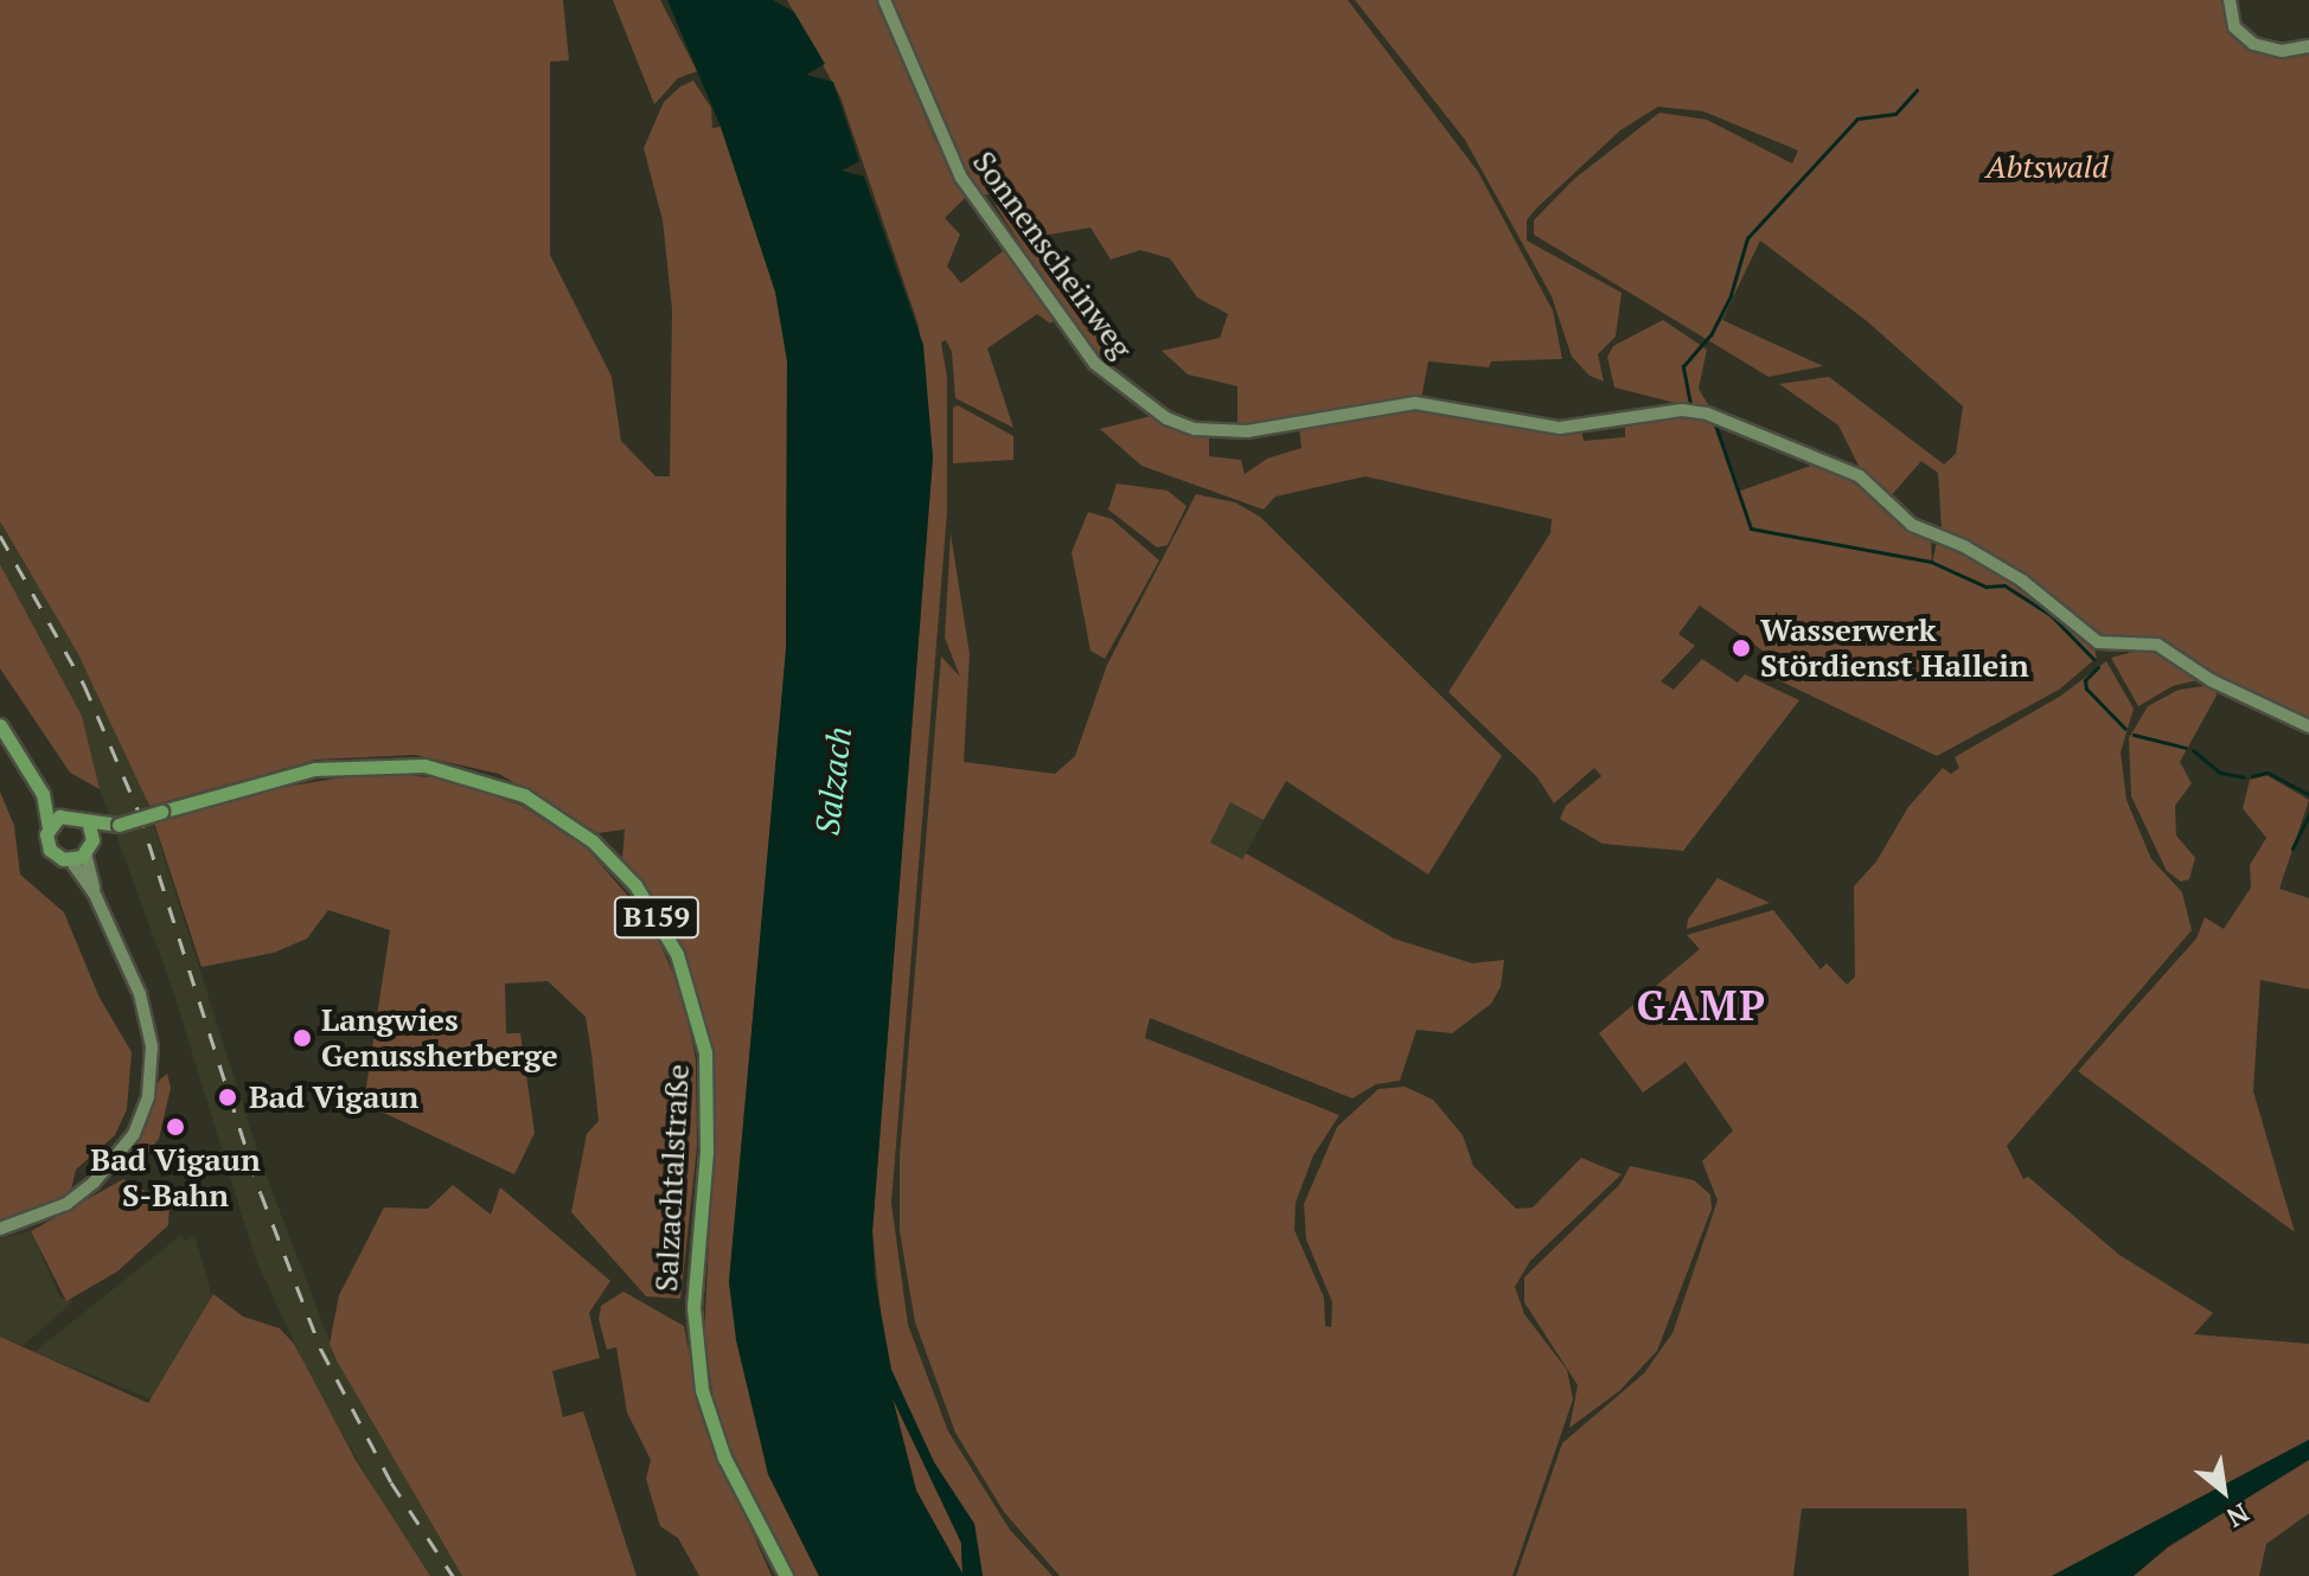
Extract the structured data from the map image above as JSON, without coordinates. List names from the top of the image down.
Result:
{
  "streets": {
    "main road": ["B159", "Salzachtalstraße"],
    "street": ["Sonnenscheinweg"]
  },
  "districts": ["GAMP"],
  "water": ["Salzach"],
  "parks": ["Abtswald"],
  "places": [
    "Wasserwerk Stördienst Hallein",
    "Langwies Genussherberge",
    "Bad Vigaun",
    "Bad Vigaun S-Bahn"
  ],
  "north": "bottom right"
}
